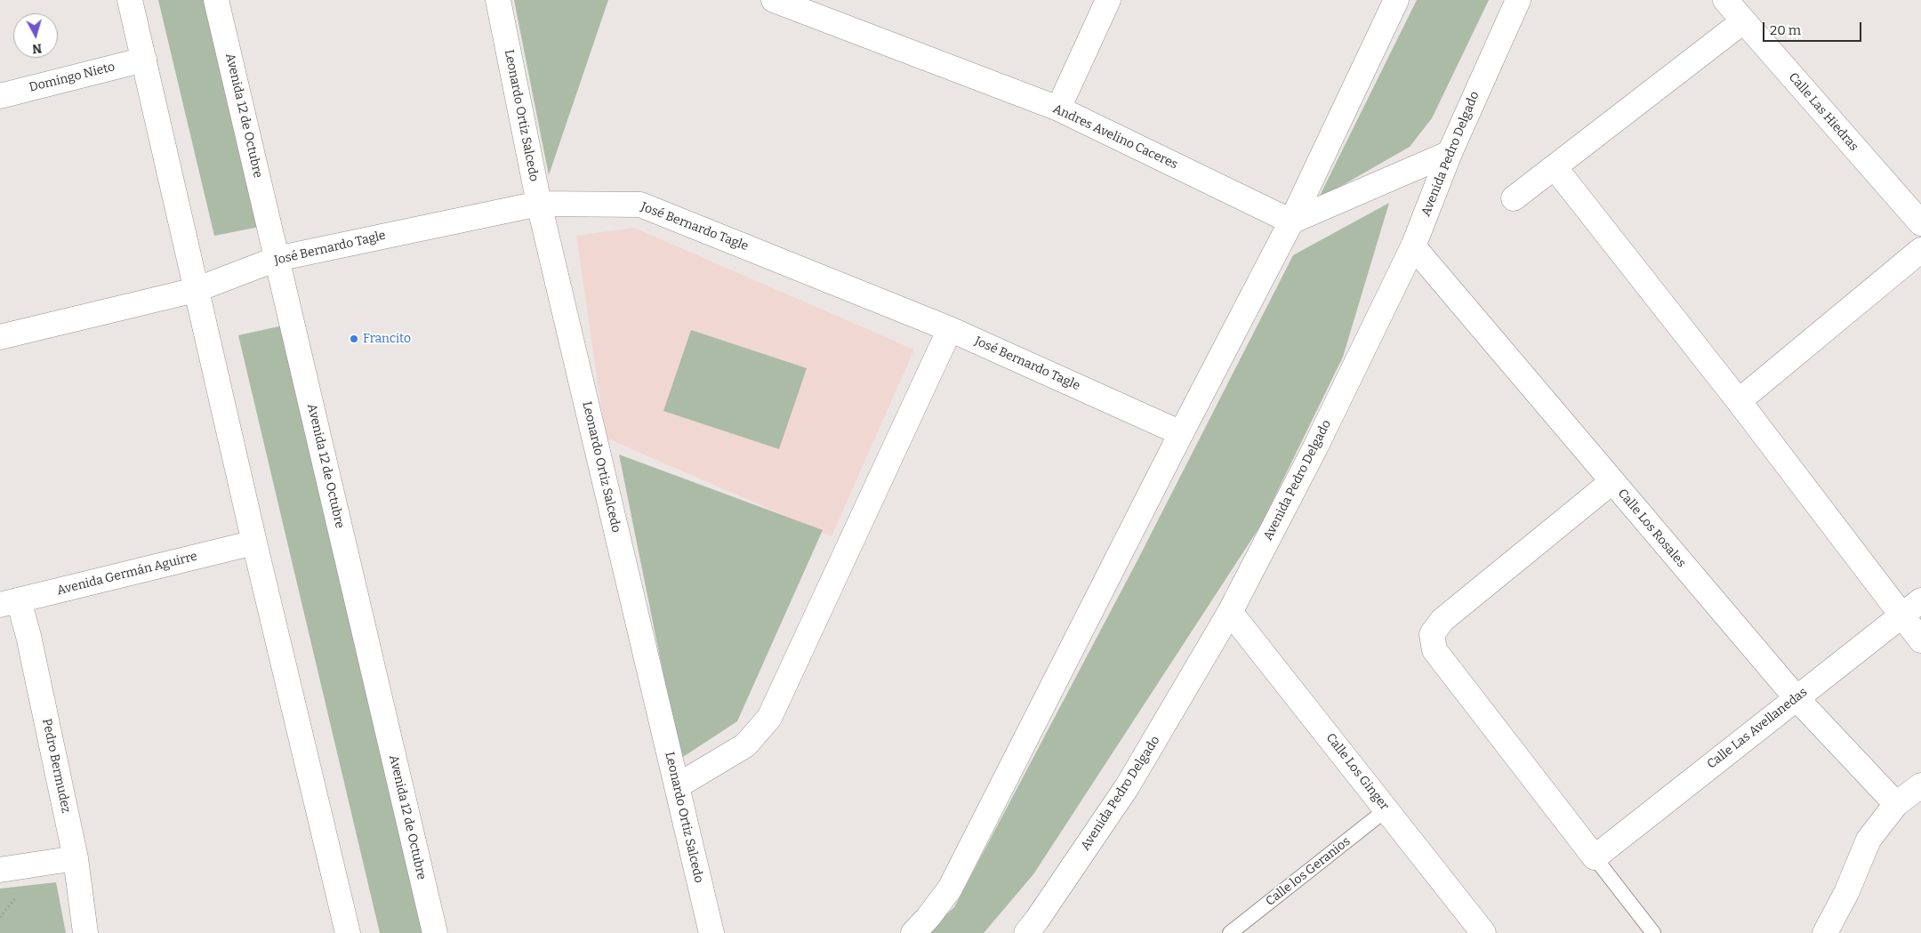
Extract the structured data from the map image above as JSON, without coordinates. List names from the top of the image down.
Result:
{
  "streets": {
    "street": [
      "Domingo Nieto",
      "Calle Las Hiedras",
      "Avenida 12 de Octubre",
      "Leonardo Ortiz Salcedo",
      "Andres Avelino Caceres",
      "Avenida Pedro Delgado",
      "José Bernardo Tagle",
      "Calle Los Rosales",
      "Avenida Germán Aguirre",
      "Calle Las Avellanedas",
      "Pedro Bermudez",
      "Calle Los Ginger"
    ],
    "lane": ["Calle los Geranios"]
  },
  "crossings": [
    ["Avenida 12 de Octubre", "José Bernardo Tagle"],
    ["Leonardo Ortiz Salcedo", "José Bernardo Tagle"],
    ["Avenida Pedro Delgado", "Calle Los Rosales"],
    ["Avenida Pedro Delgado", "Calle Los Ginger"],
    ["Calle Los Rosales", "Calle Las Avellanedas"],
    ["Avenida Germán Aguirre", "Pedro Bermudez"],
    ["Calle Los Ginger", "Calle los Geranios"]
  ],
  "places": ["Francito"],
  "scale_bar": "20 m",
  "north": "bottom"
}
